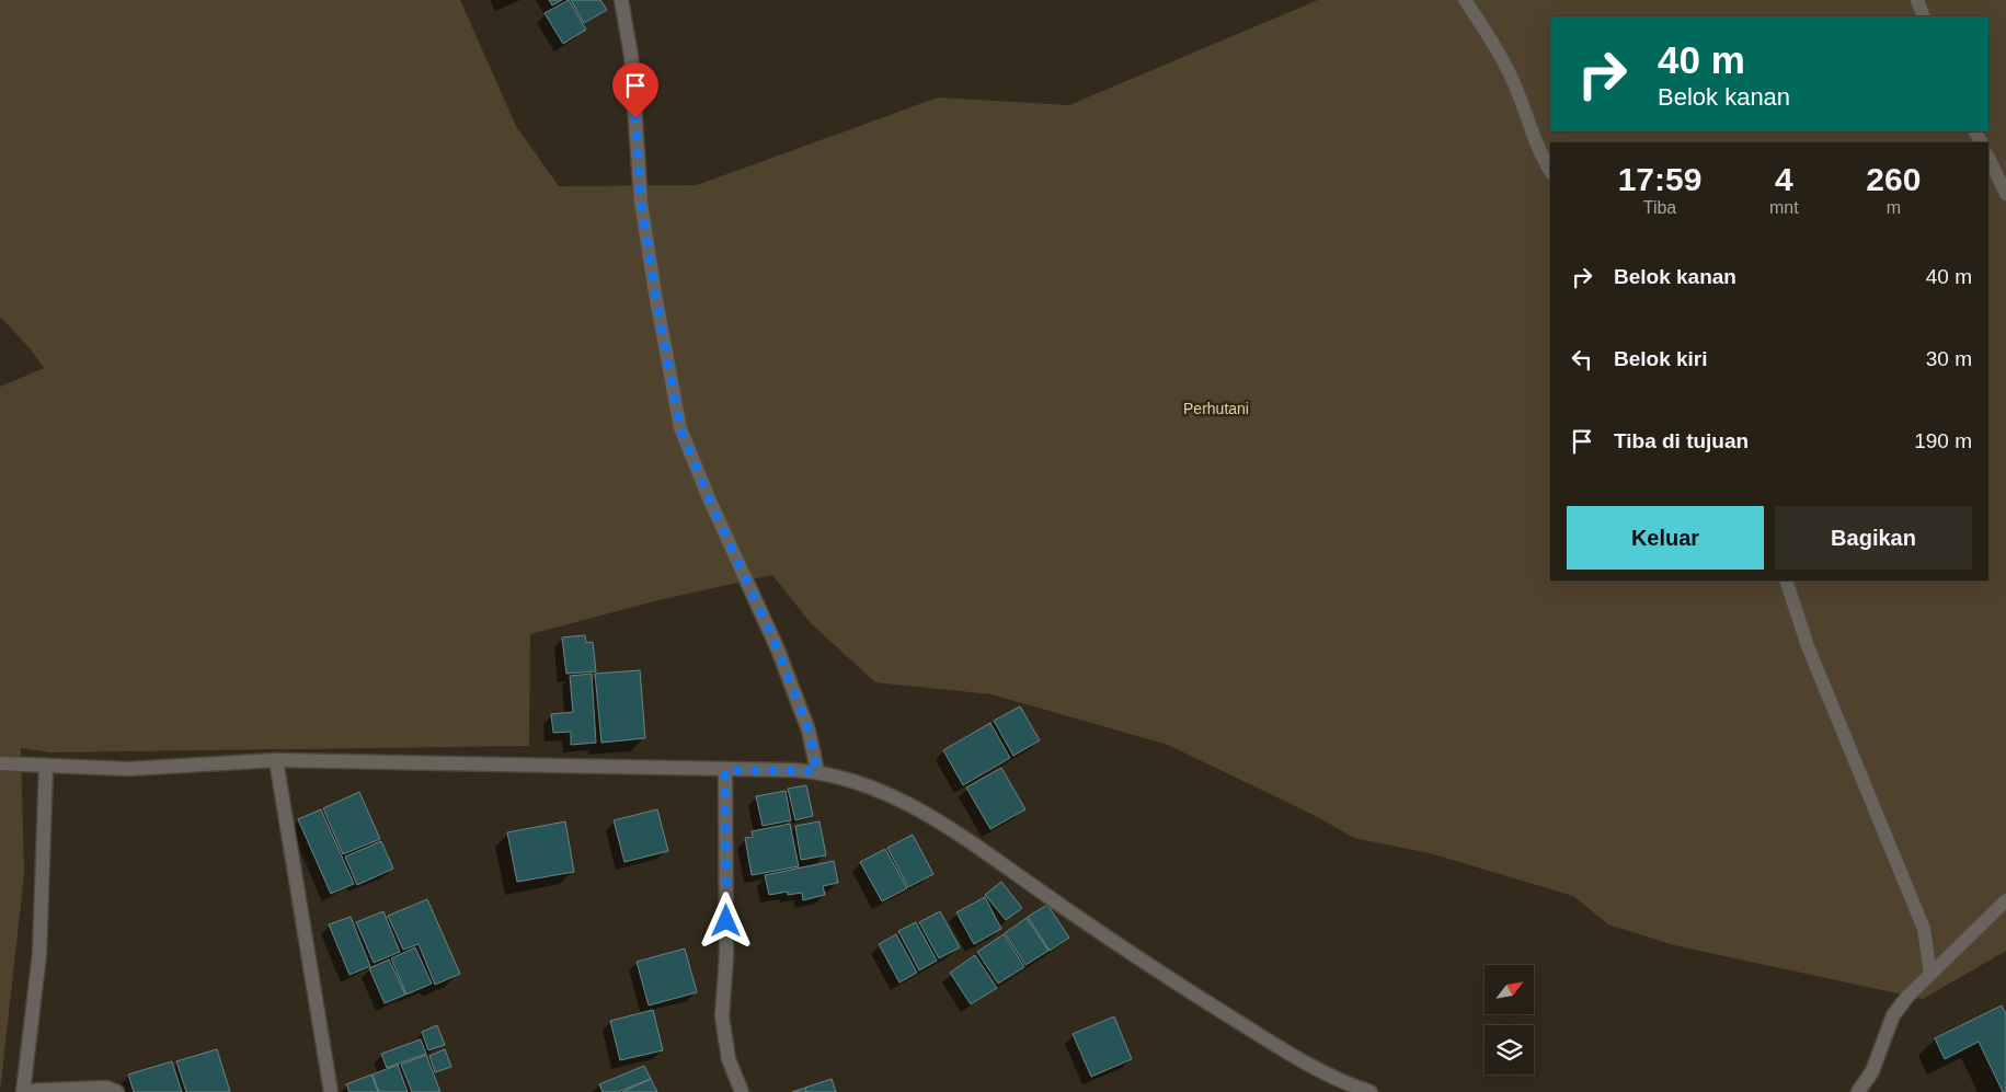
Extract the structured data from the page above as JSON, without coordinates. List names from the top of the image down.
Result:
{
  "parks": ["Perhutani"],
  "north": "top right",
  "page": {
    "turn": ["40 m", "Belok kanan"],
    "eta": [
      "17:59",
      "Tiba",
      "4",
      "mnt",
      "260",
      "m"
    ],
    "list": [
      {
        "name": "Belok kanan",
        "value": "40 m"
      },
      {
        "name": "Belok kiri",
        "value": "30 m"
      },
      {
        "name": "Tiba di tujuan",
        "value": "190 m"
      }
    ],
    "buttons": ["Keluar", "Bagikan"]
  }
}
